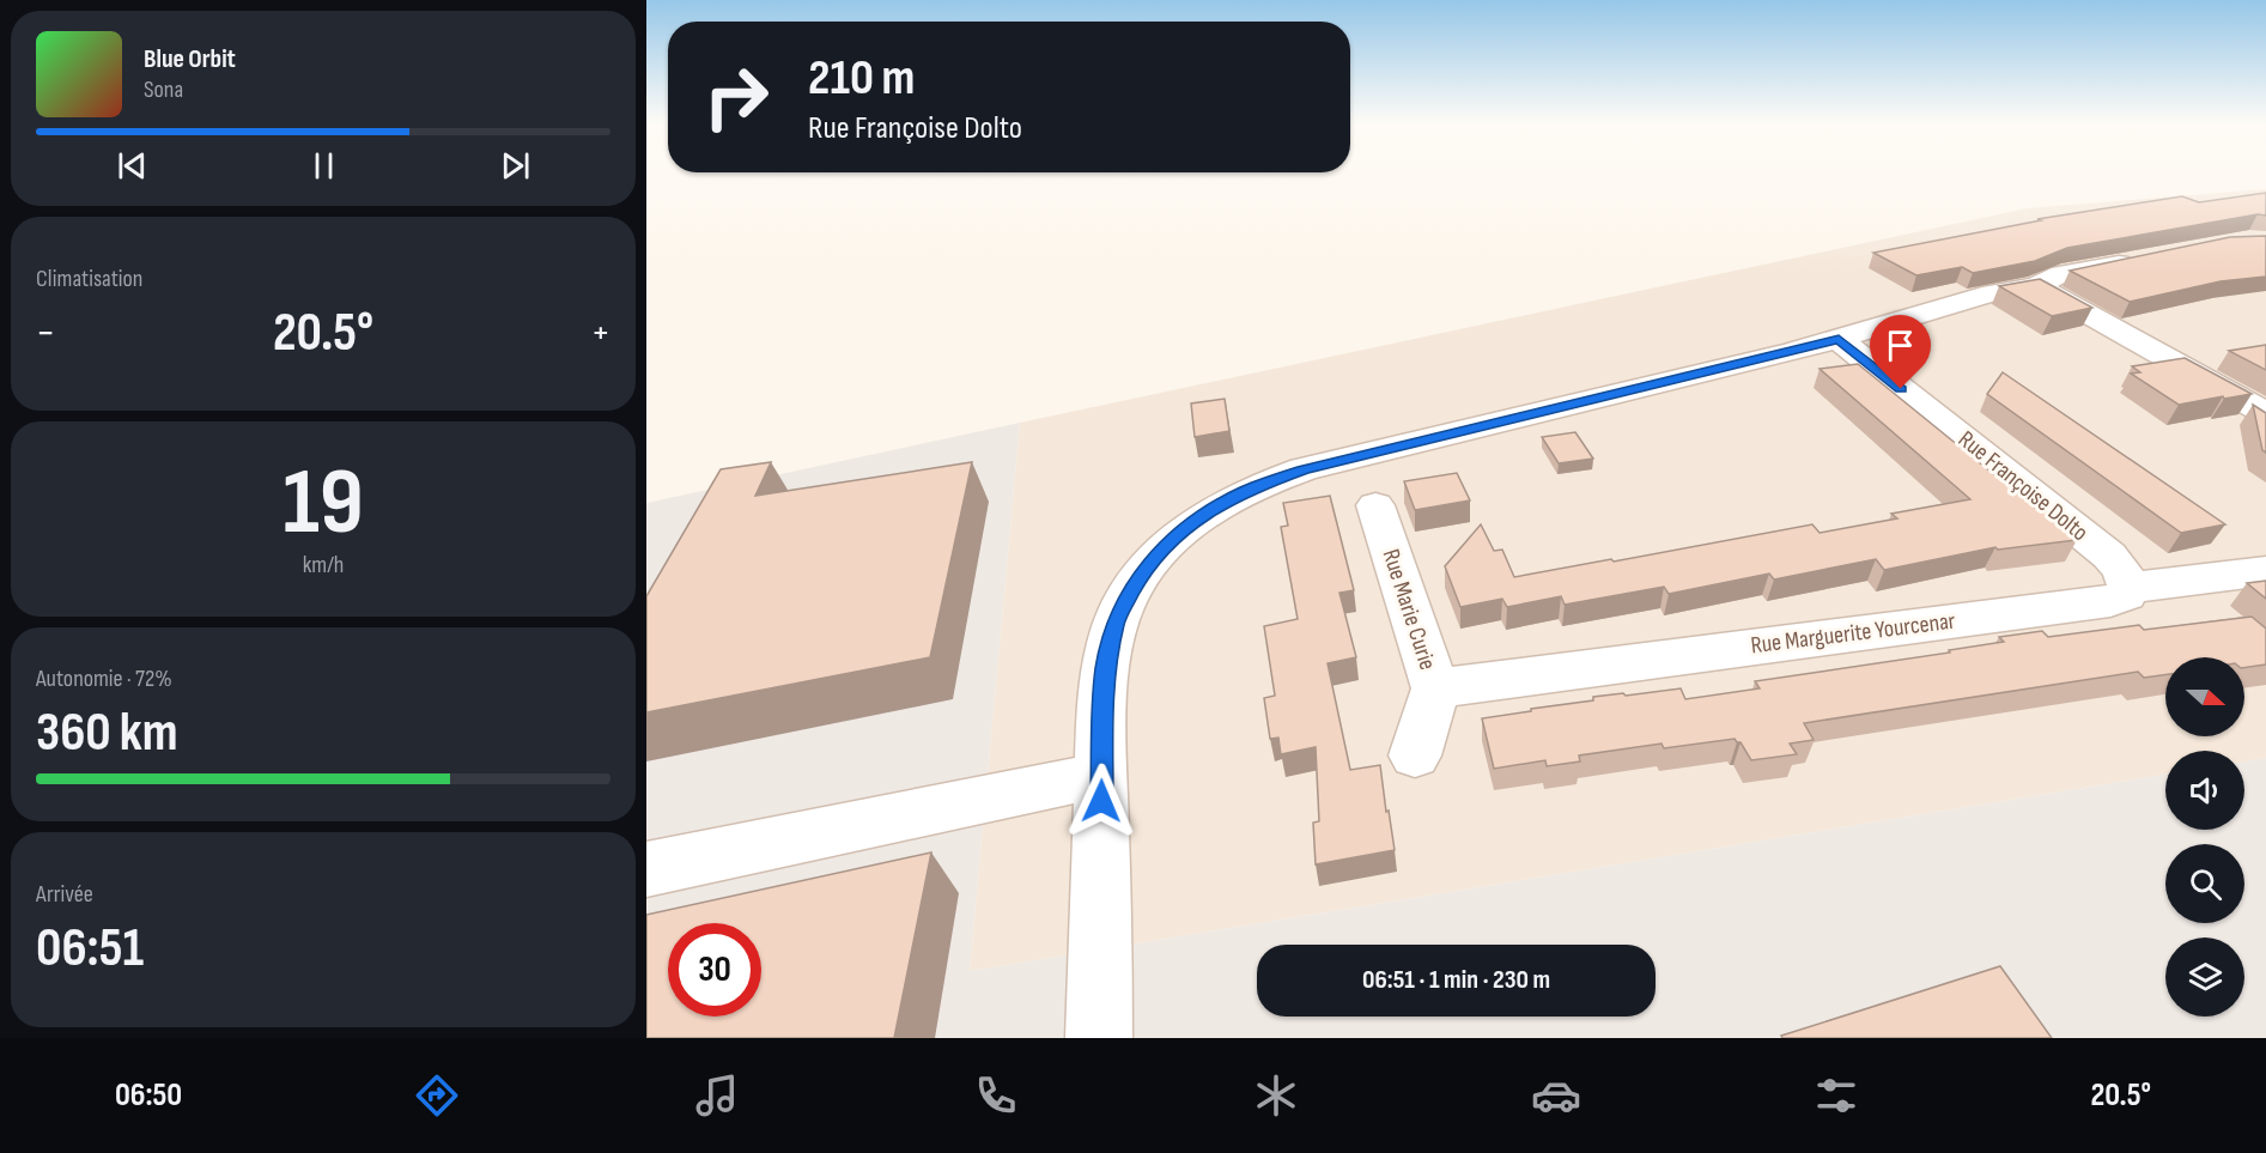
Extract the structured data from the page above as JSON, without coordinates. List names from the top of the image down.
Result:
{
  "streets": {
    "street": ["Rue Françoise Dolto", "Rue Marie Curie", "Rue Marguerite Yourcenar"]
  },
  "crossings": [
    ["Rue Françoise Dolto", "Rue Marguerite Yourcenar"],
    ["Rue Marie Curie", "Rue Marguerite Yourcenar"]
  ],
  "north": "right",
  "page": {
    "turn": ["210 m", "Rue Françoise Dolto"],
    "song": ["Blue Orbit", "Sona"],
    "tile": [
      "Climatisation",
      ["19", "km/h"],
      ["Autonomie · 72%", "360 km"],
      ["Arrivée", "06:51"]
    ],
    "heat": ["−", "20.5°", "+"],
    "limit": "30",
    "trip": "06:51 · 1 min · 230 m",
    "tabs": ["06:50", "20.5°"]
  }
}
